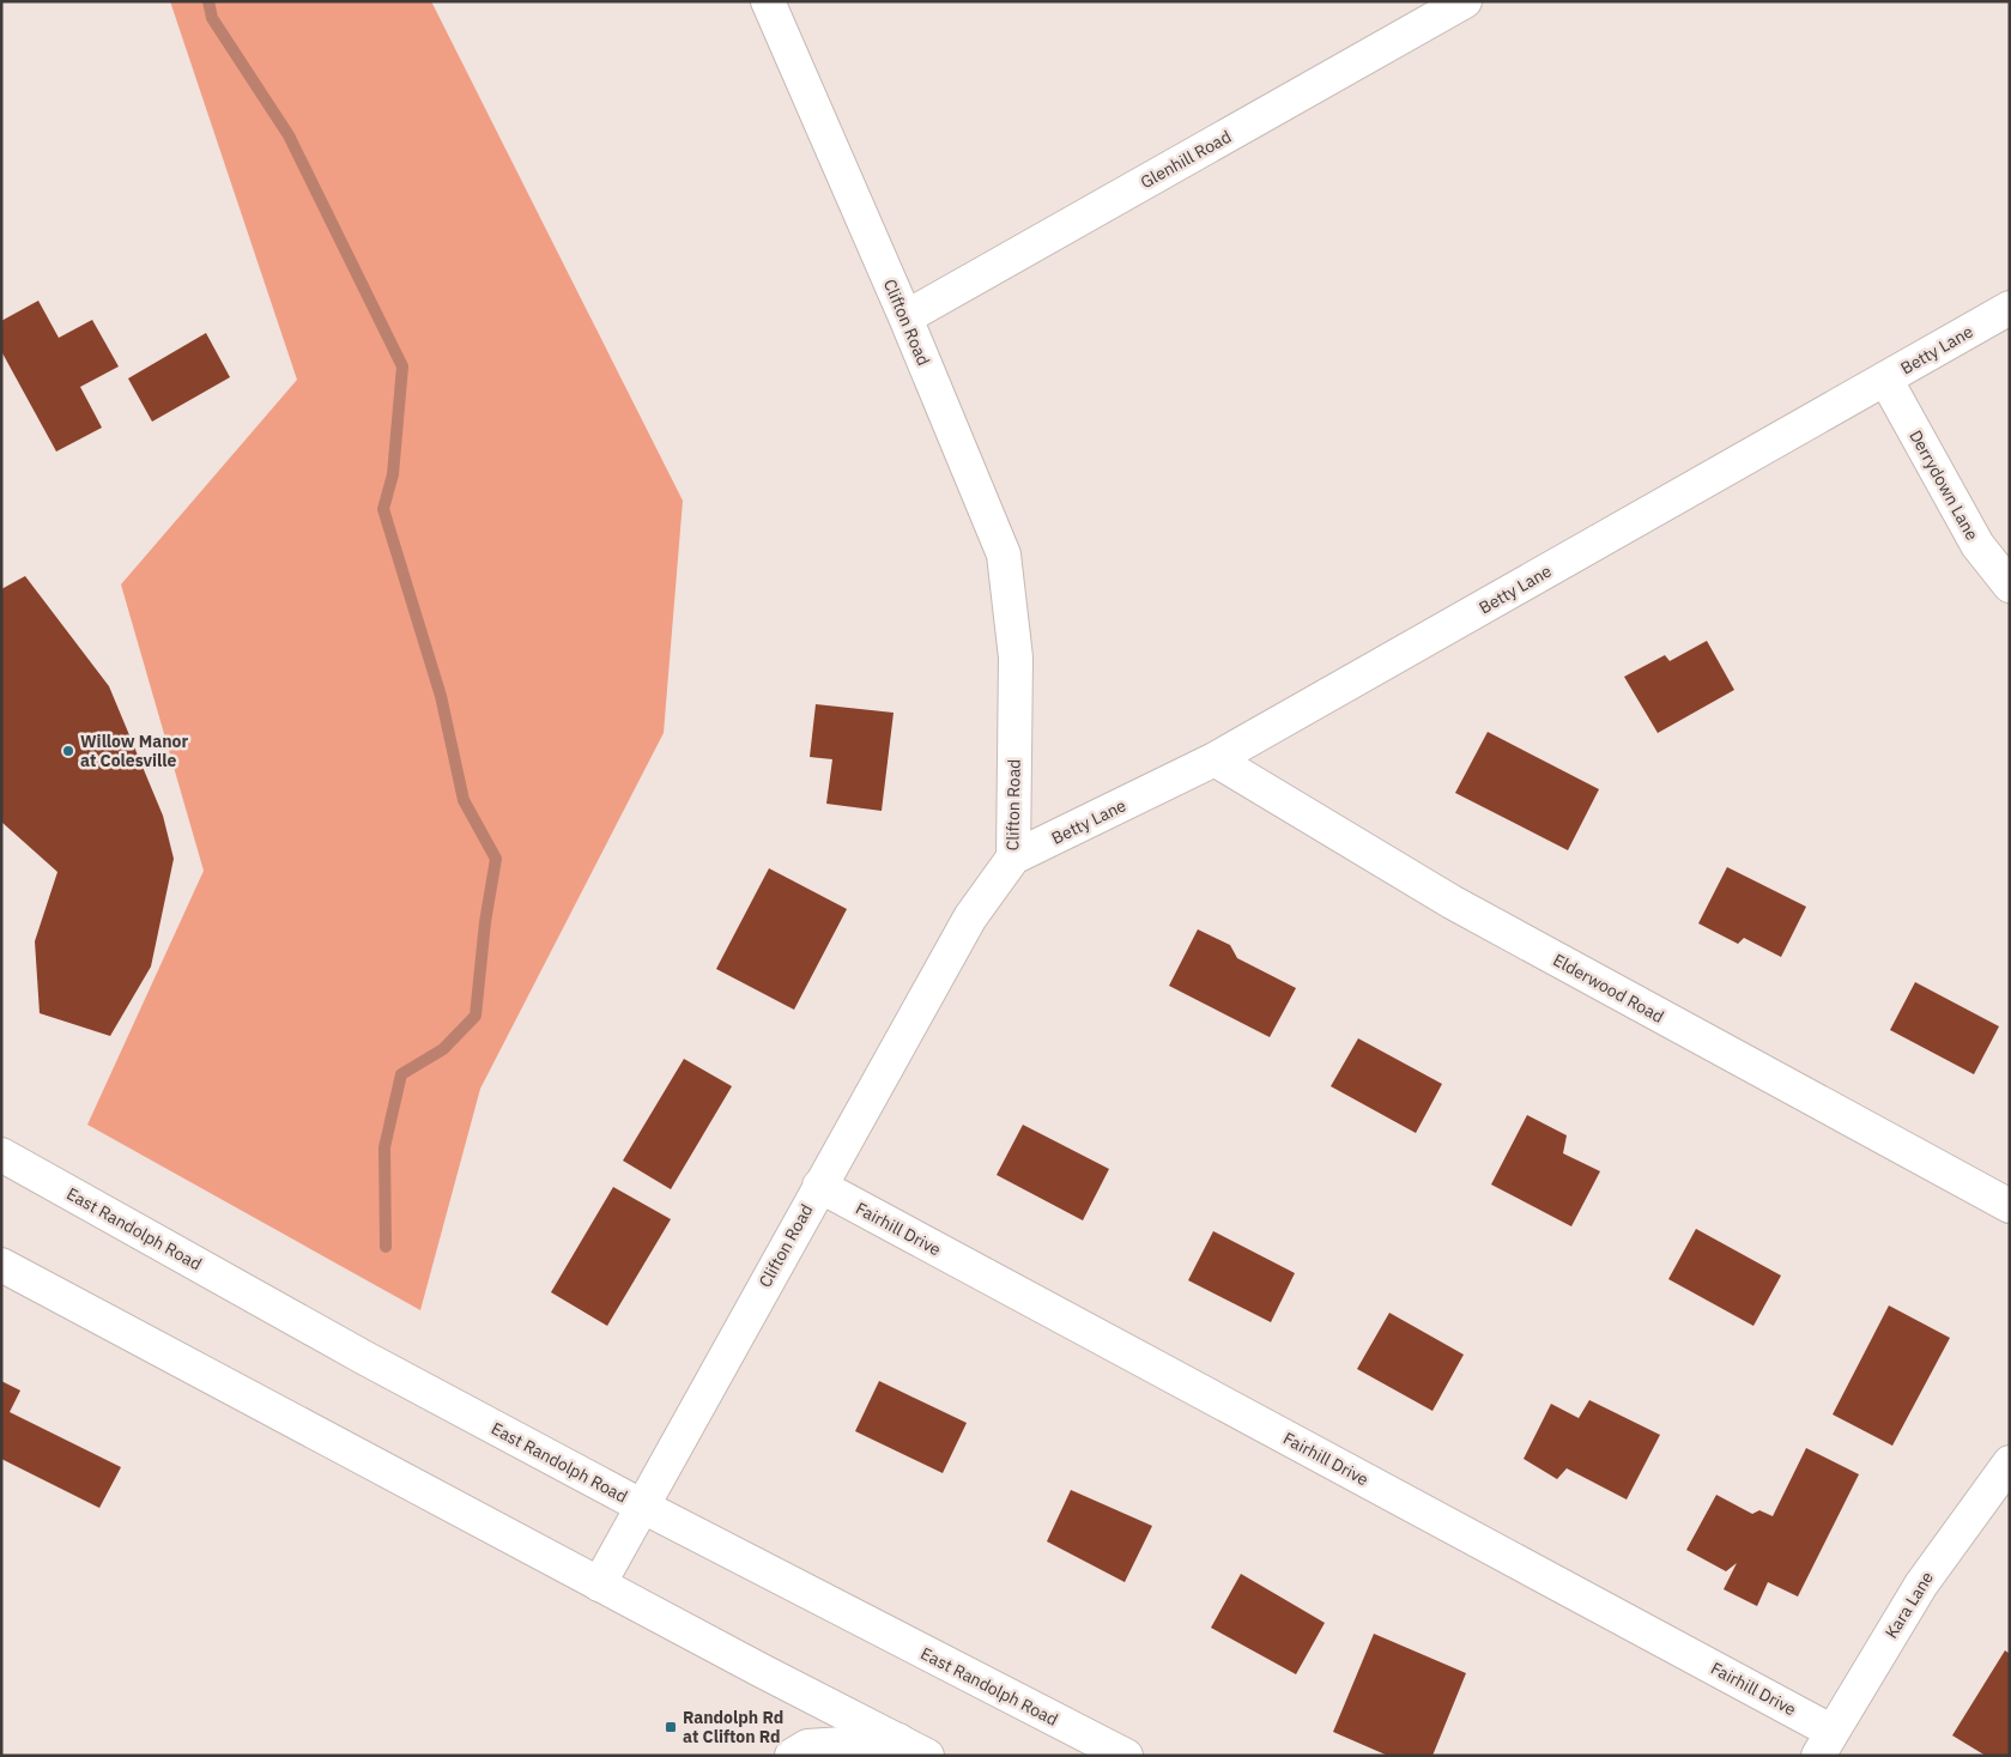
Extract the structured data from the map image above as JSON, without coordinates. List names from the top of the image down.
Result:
{
  "streets": {
    "street": [
      "Glenhill Road",
      "Clifton Road",
      "Betty Lane",
      "Derrydown Lane",
      "Elderwood Road",
      "East Randolph Road",
      "Fairhill Drive",
      "Kara Lane"
    ]
  },
  "crossings": [
    ["Glenhill Road", "Clifton Road"],
    ["Clifton Road", "Betty Lane"],
    ["Clifton Road", "East Randolph Road"],
    ["Clifton Road", "Fairhill Drive"],
    ["Betty Lane", "Derrydown Lane"],
    ["Betty Lane", "Elderwood Road"],
    ["Fairhill Drive", "Kara Lane"]
  ],
  "places": {
    "other": ["Willow Manor at Colesville"],
    "transit": ["Randolph Rd at Clifton Rd"]
  }
}
